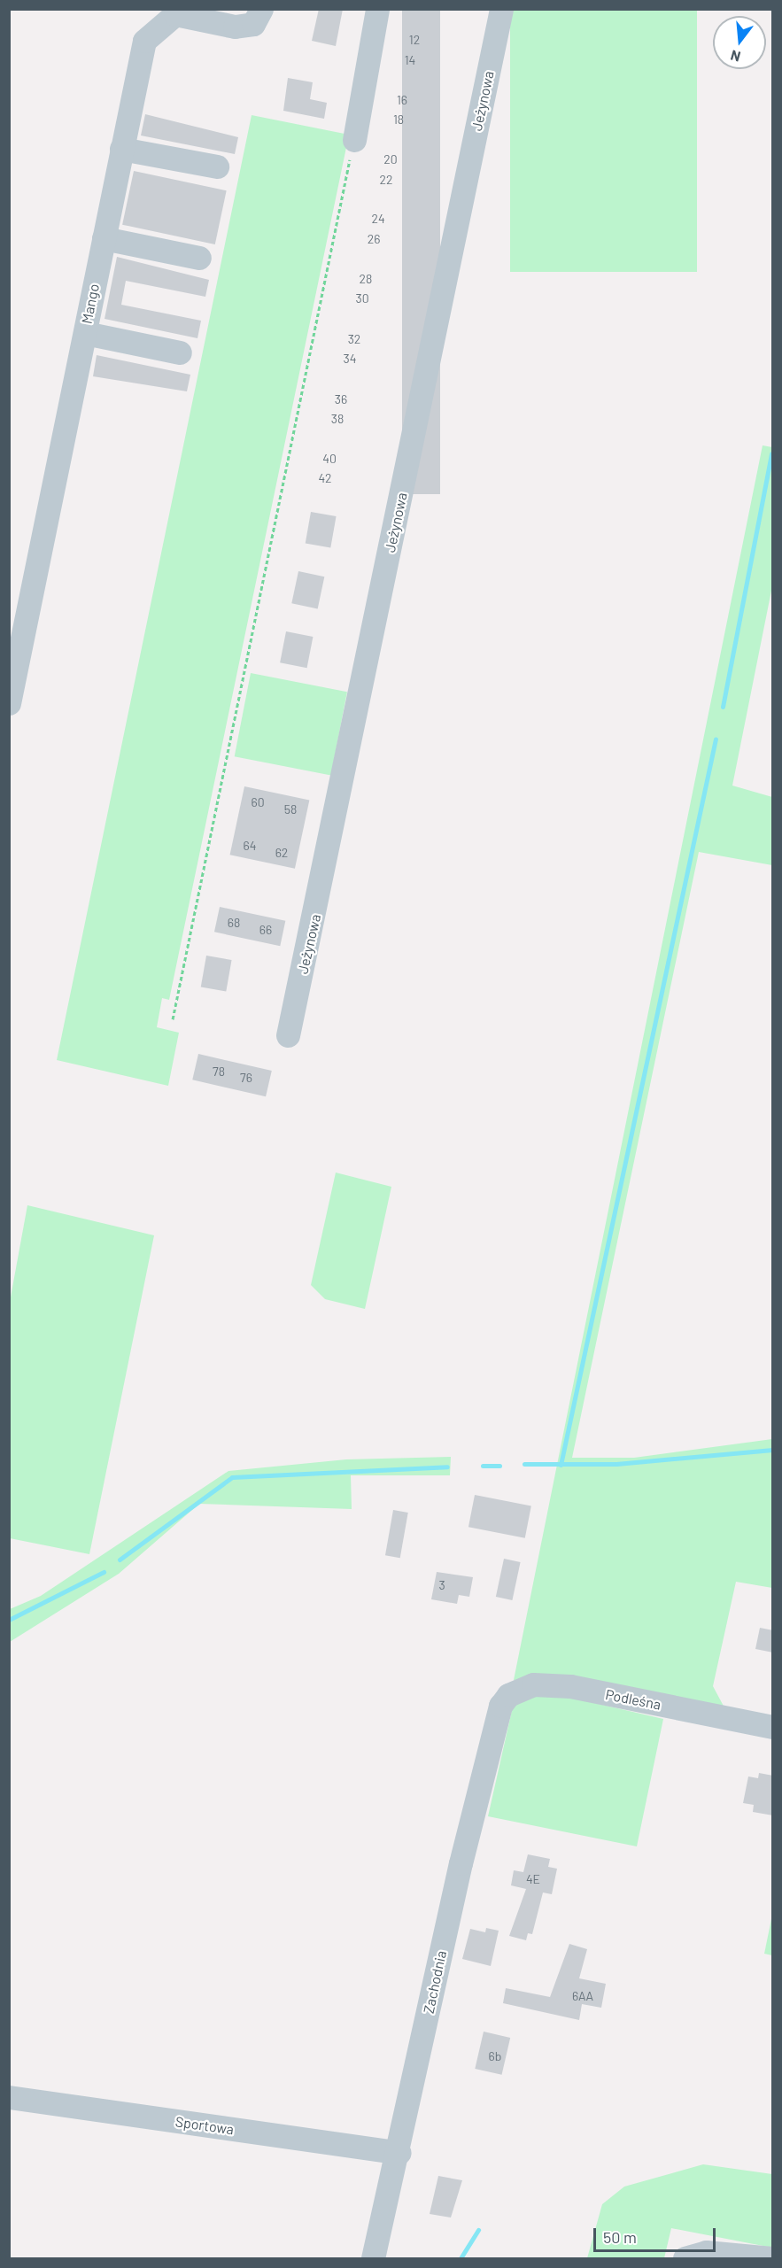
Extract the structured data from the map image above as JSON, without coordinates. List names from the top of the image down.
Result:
{
  "streets": {
    "street": [
      "Jeżynowa",
      "Mango",
      "Podleśna",
      "Zachodnia",
      "Sportowa"
    ]
  },
  "crossings": [
    ["Podleśna", "Zachodnia"],
    ["Zachodnia", "Sportowa"]
  ],
  "house_numbers": [
    "12",
    "14",
    "16",
    "18",
    "20",
    "22",
    "24",
    "26",
    "28",
    "30",
    "32",
    "34",
    "36",
    "38",
    "40",
    "42",
    "60",
    "58",
    "64",
    "62",
    "68",
    "66",
    "78",
    "76",
    "3",
    "4E",
    "6AA",
    "6b"
  ],
  "scale_bar": "50 m",
  "north": "bottom"
}
